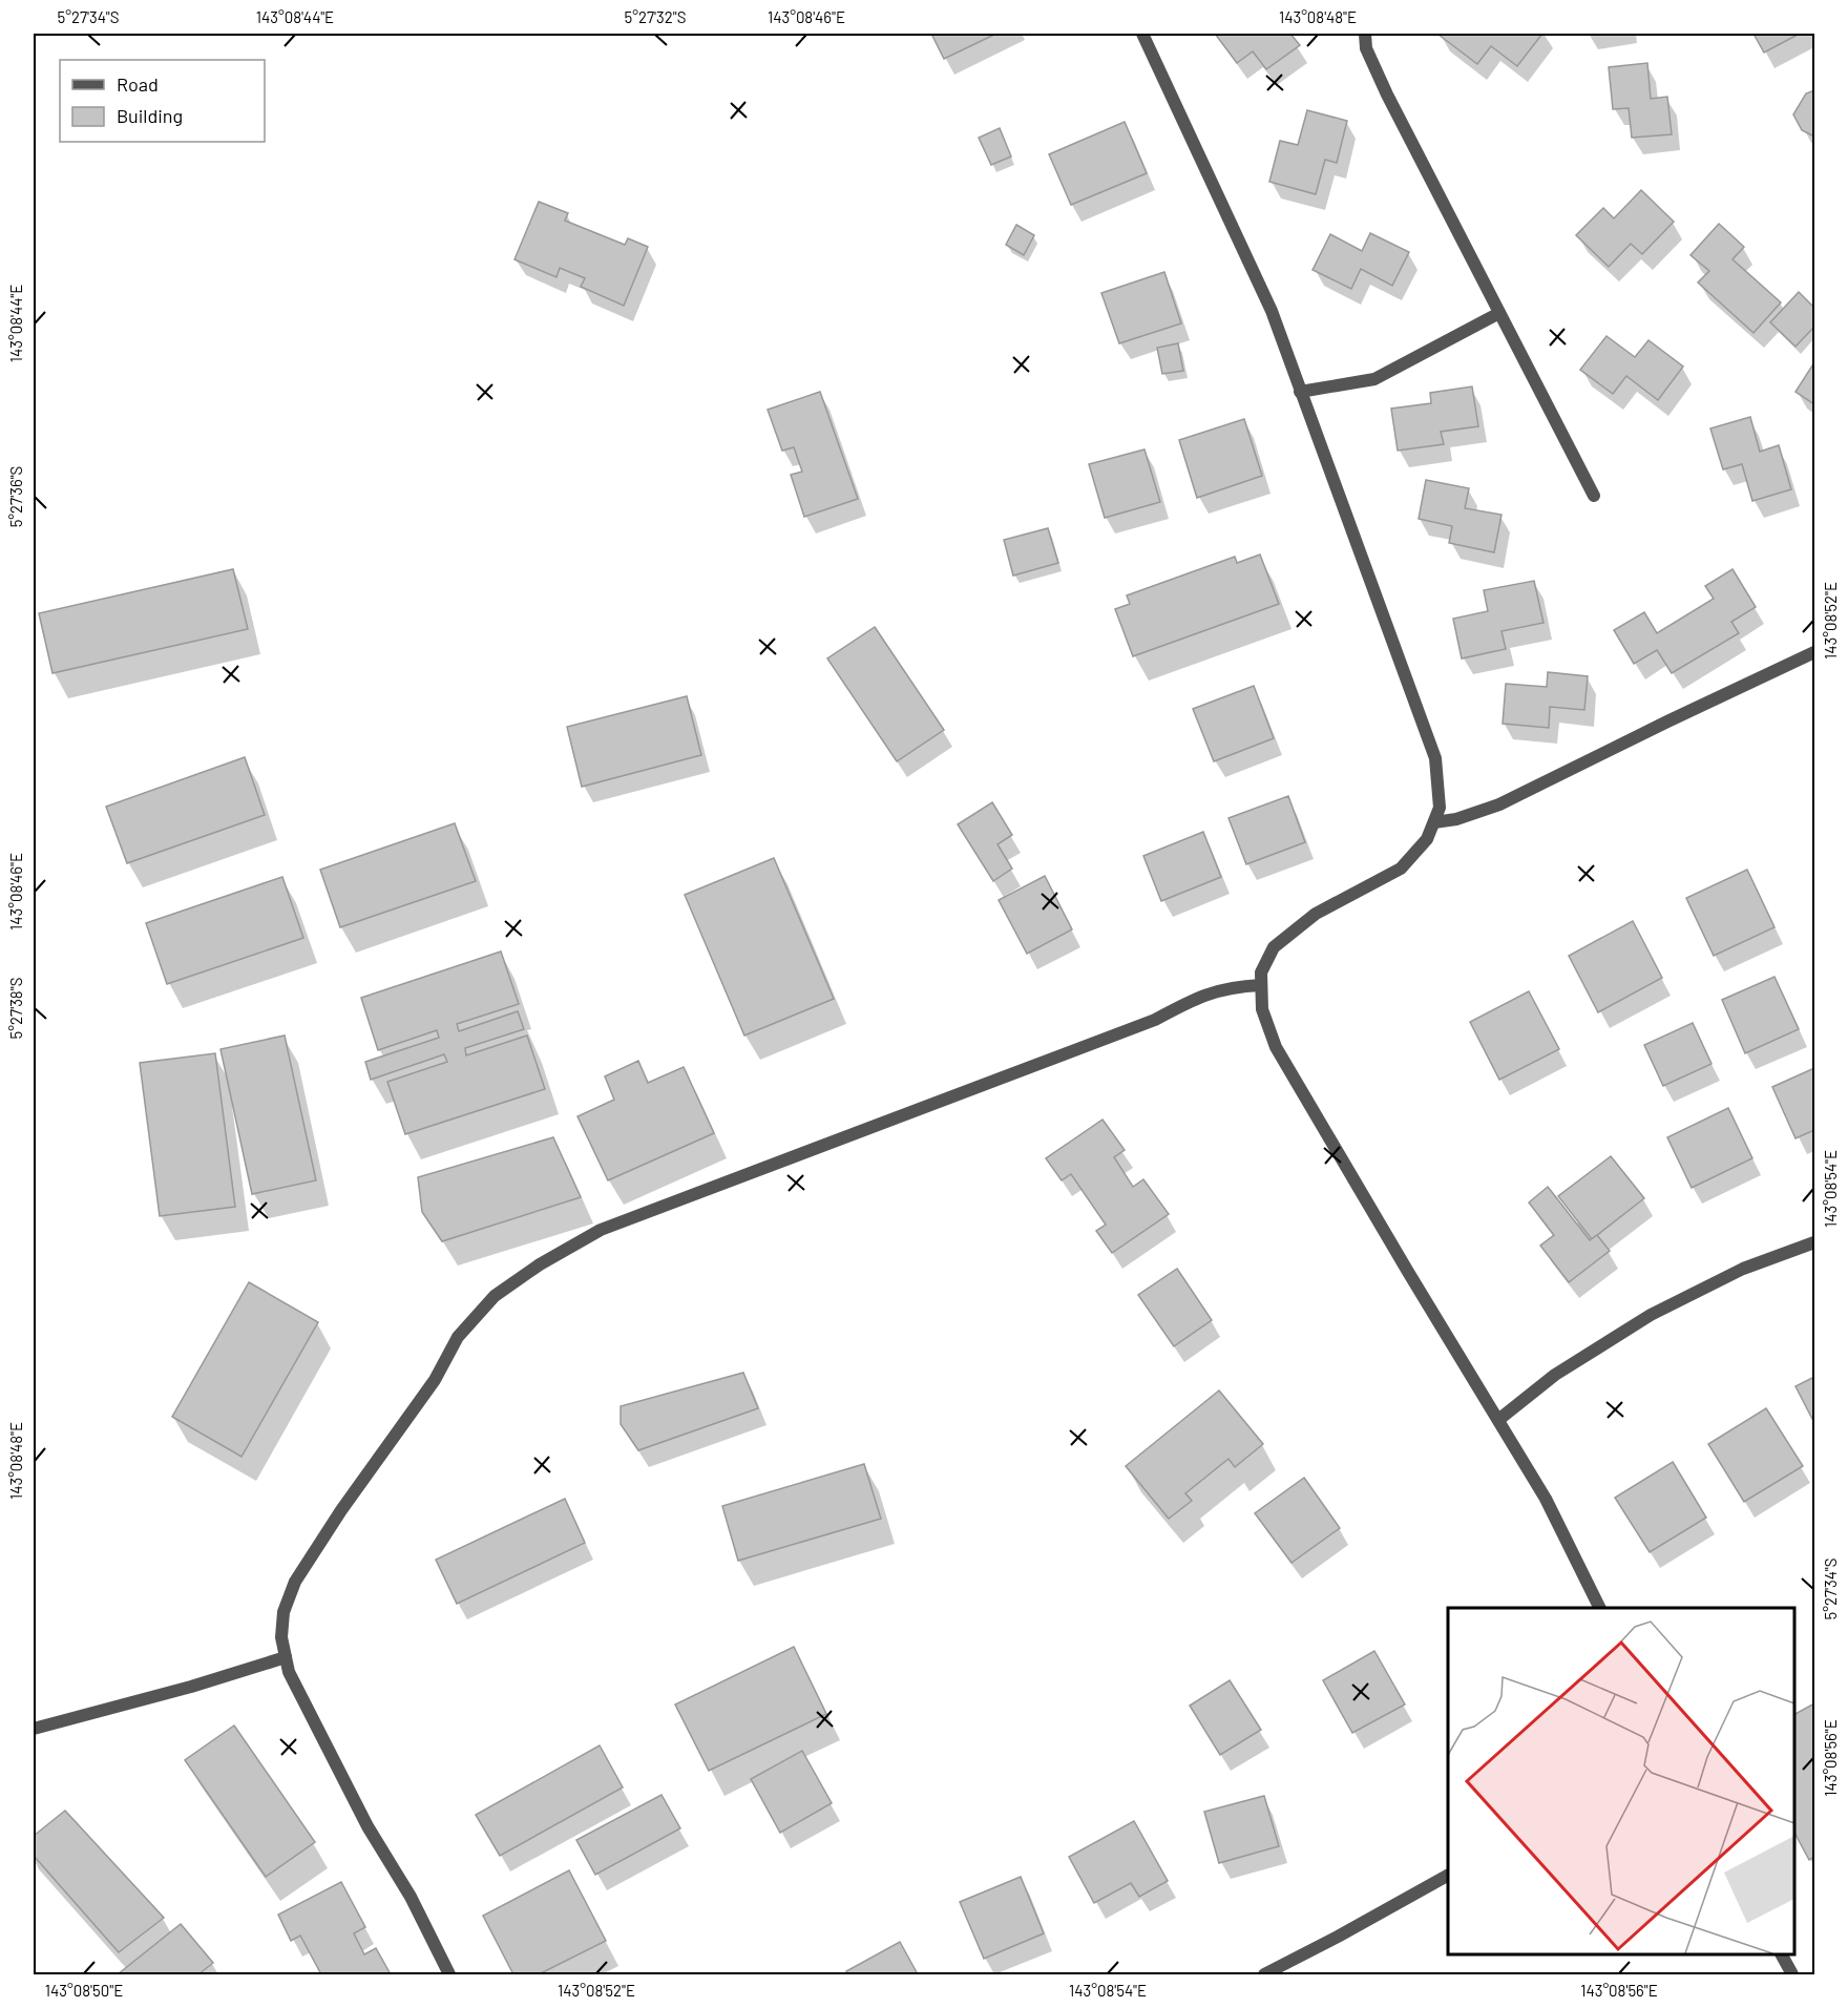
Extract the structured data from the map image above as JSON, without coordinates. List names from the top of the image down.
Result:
{
  "legend": ["Road", "Building"],
  "coordinates": [
    "5°27'34\"S",
    "143°08'44\"E",
    "5°27'32\"S",
    "143°08'46\"E",
    "143°08'48\"E",
    "5°27'36\"S",
    "143°08'52\"E",
    "5°27'38\"S",
    "143°08'54\"E",
    "143°08'56\"E",
    "143°08'50\"E"
  ]
}
